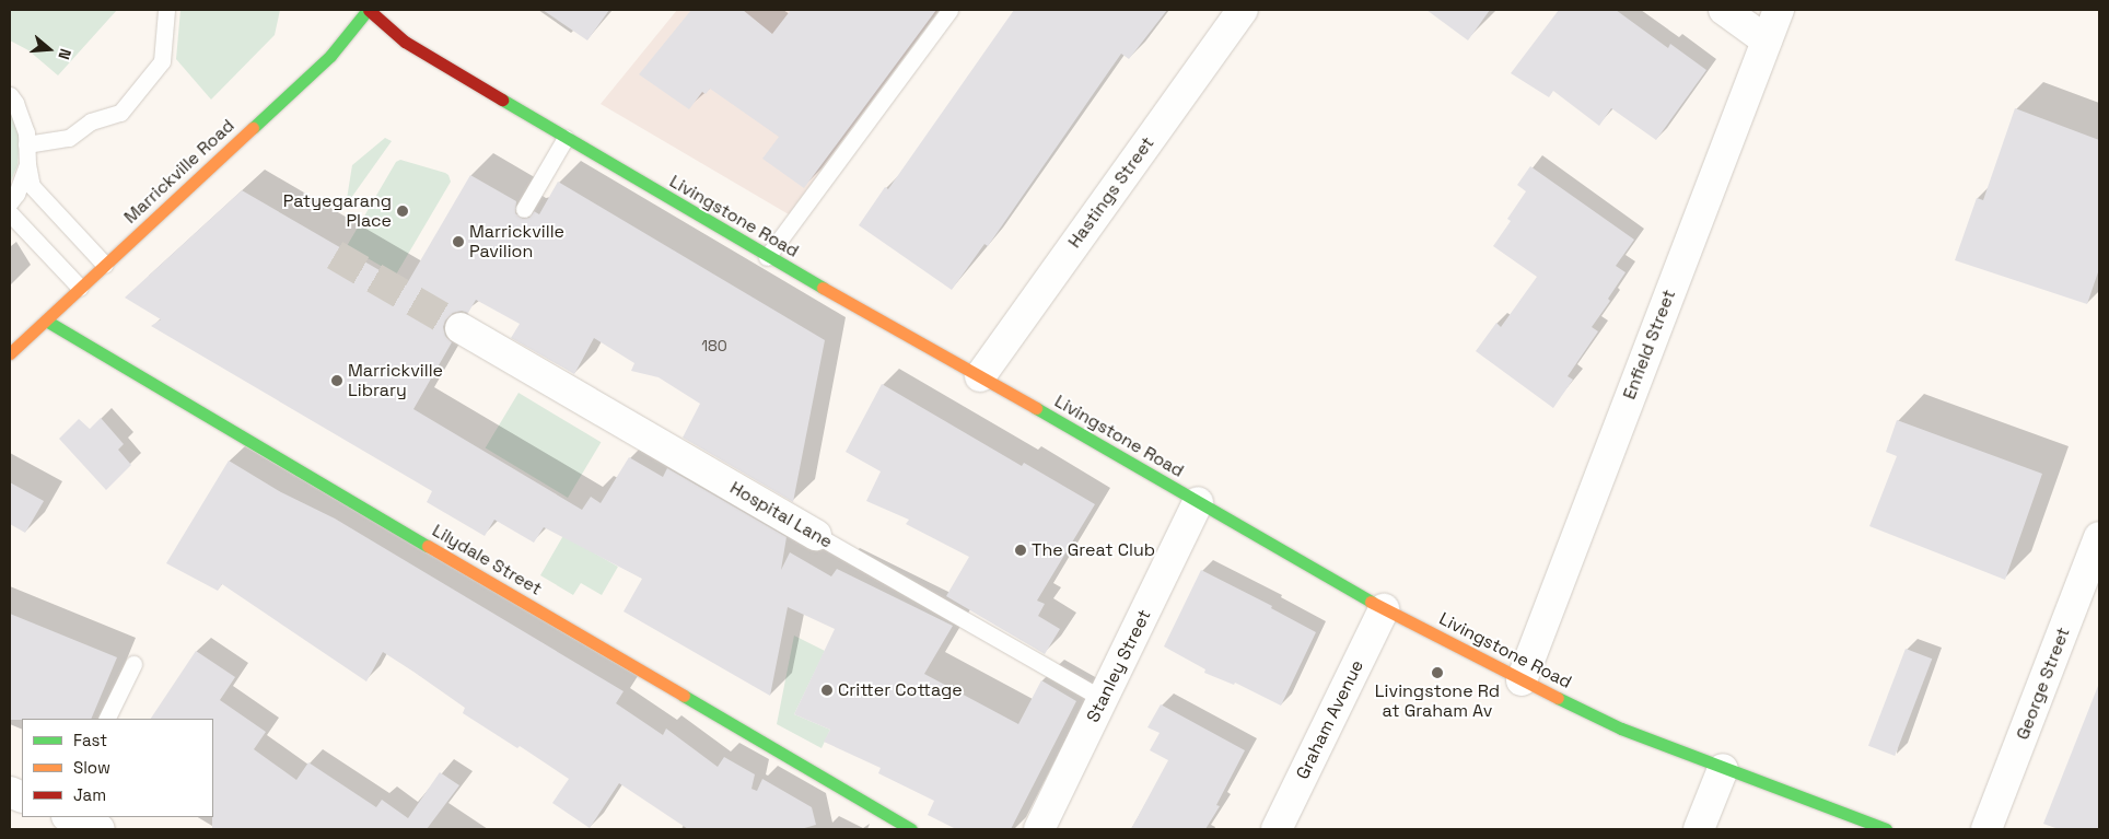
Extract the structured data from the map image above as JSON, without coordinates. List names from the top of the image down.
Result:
{
  "streets": {
    "street": [
      "Marrickville Road",
      "Hastings Street",
      "Livingstone Road",
      "Enfield Street",
      "Hospital Lane",
      "Lilydale Street",
      "Stanley Street",
      "George Street",
      "Graham Avenue"
    ]
  },
  "crossings": [
    ["Marrickville Road", "Livingstone Road"],
    ["Marrickville Road", "Lilydale Street"],
    ["Hastings Street", "Livingstone Road"],
    ["Livingstone Road", "Enfield Street"],
    ["Livingstone Road", "Stanley Street"],
    ["Livingstone Road", "Graham Avenue"],
    ["Hospital Lane", "Stanley Street"]
  ],
  "places": [
    "Patyegarang Place",
    "Marrickville Pavilion",
    "Marrickville Library",
    "The Great Club",
    "Livingstone Rd at Graham Av",
    "Critter Cottage"
  ],
  "house_numbers": ["180"],
  "legend": ["Fast", "Slow", "Jam"],
  "north": "right"
}
